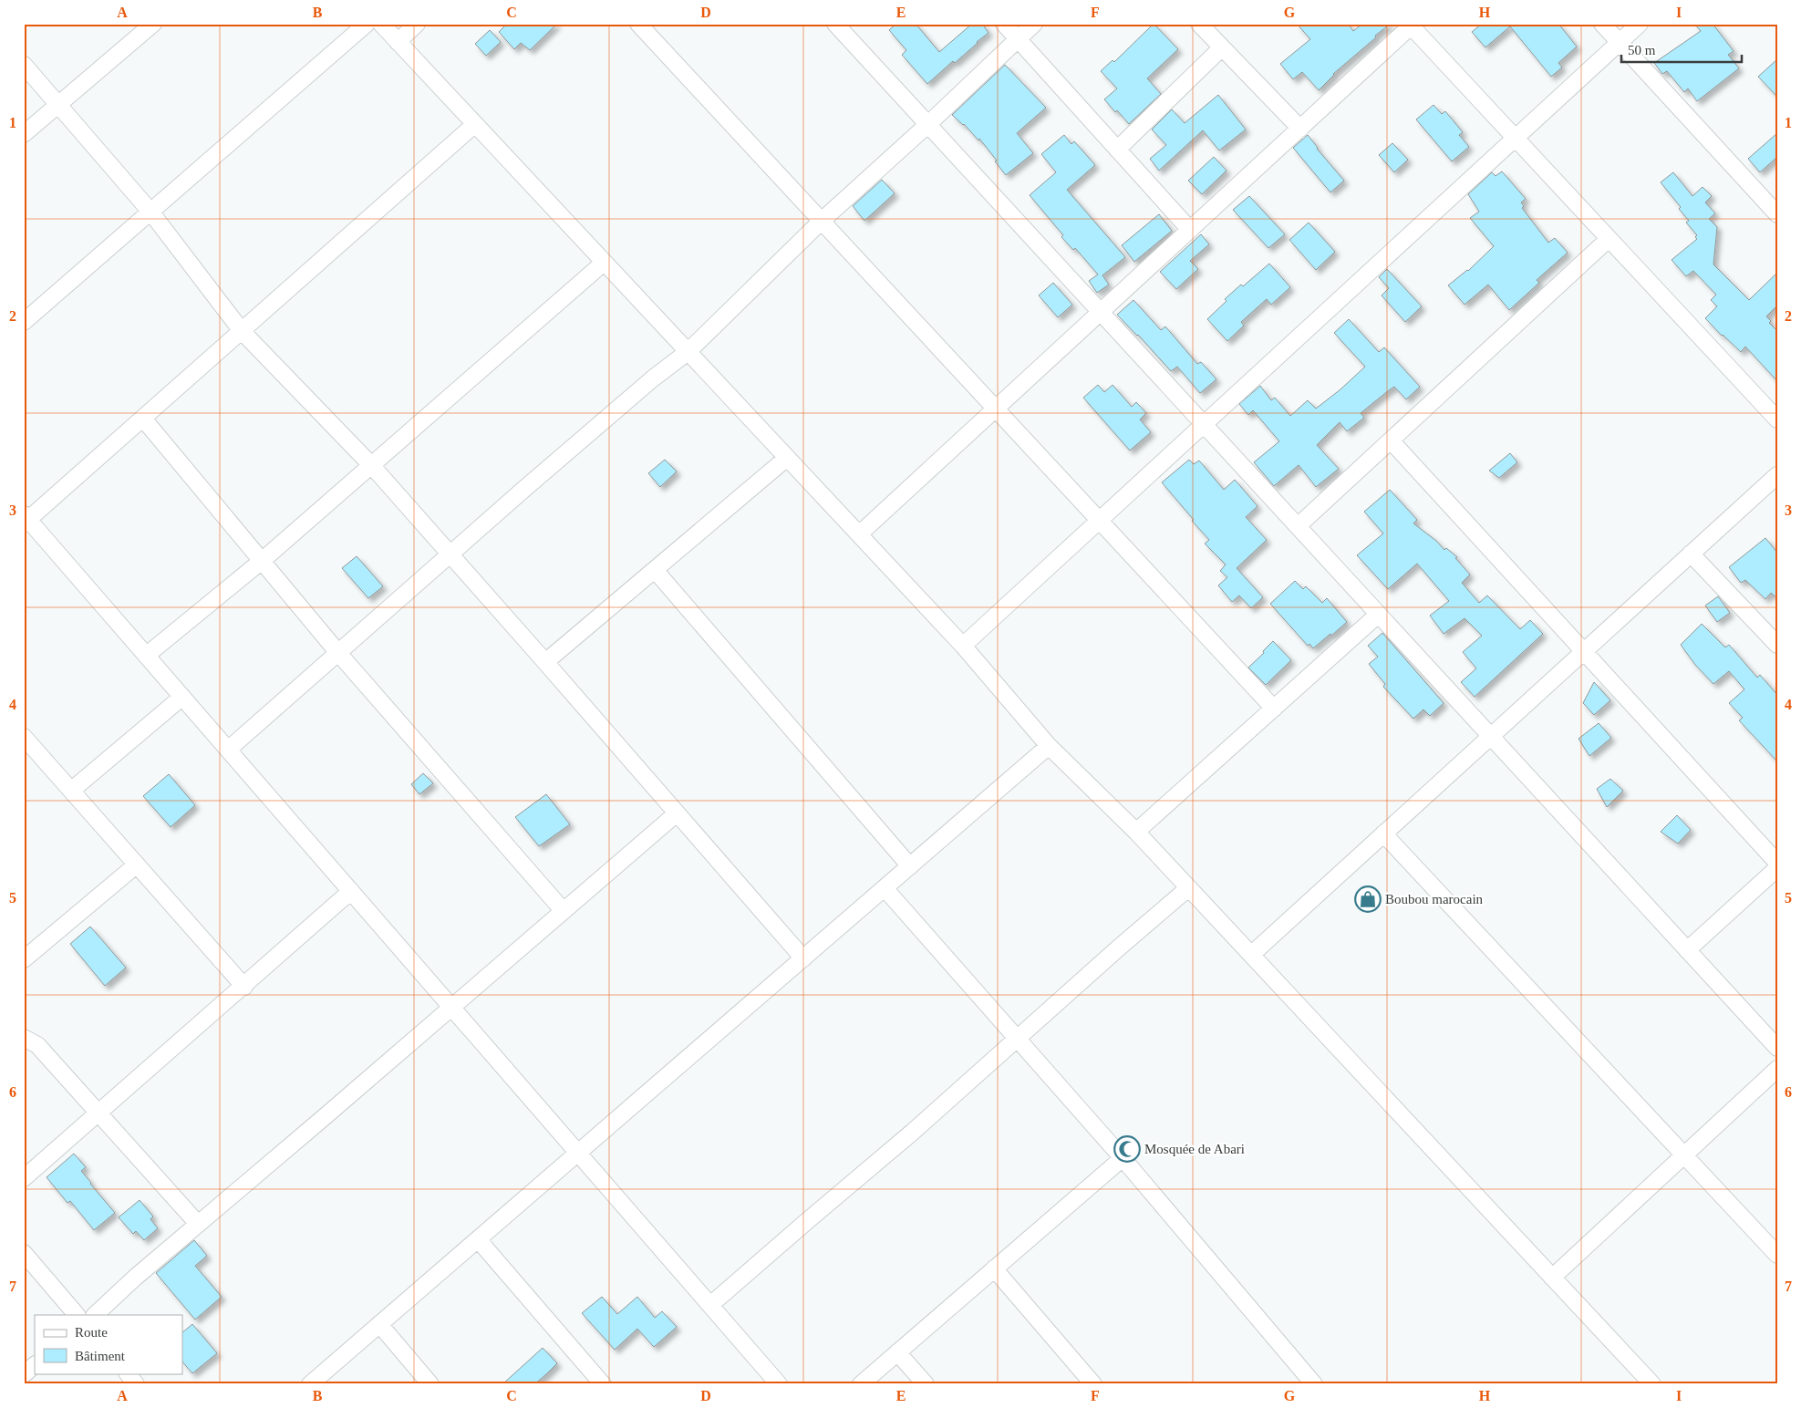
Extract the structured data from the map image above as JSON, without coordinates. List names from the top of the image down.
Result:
{
  "places": {
    "shop": ["Boubou marocain"],
    "mosque": ["Mosquée de Abari"]
  },
  "legend": ["Route", "Bâtiment"],
  "scale_bar": "50 m",
  "grid": {
    "columns": [
      "A",
      "B",
      "C",
      "D",
      "E",
      "F",
      "G",
      "H",
      "I"
    ],
    "rows": [
      "1",
      "2",
      "3",
      "4",
      "5",
      "6",
      "7"
    ]
  }
}
